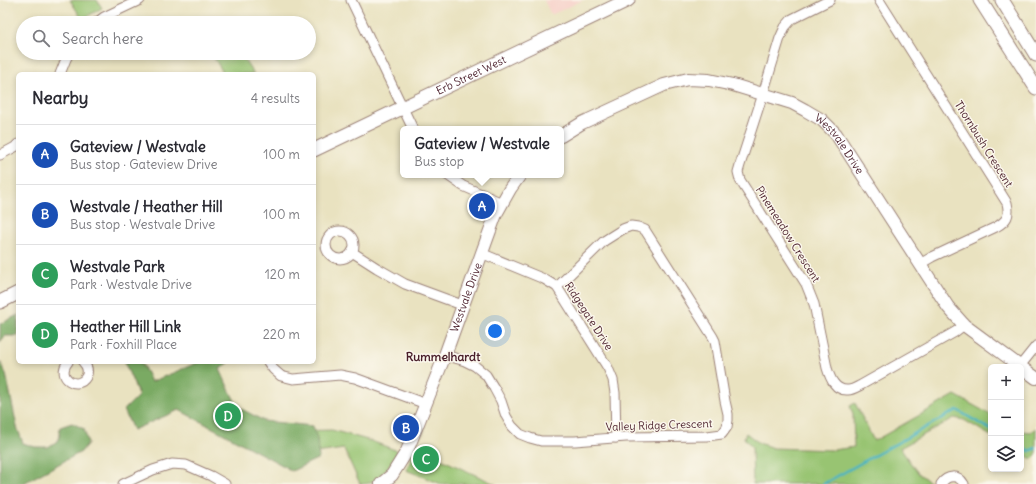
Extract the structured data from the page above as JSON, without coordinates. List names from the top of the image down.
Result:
{
  "streets": {
    "main road": ["Erb Street West"],
    "street": [
      "Thornbush Crescent",
      "Westvale Drive",
      "Pinemeadow Crescent",
      "Ridgegate Drive",
      "Valley Ridge Crescent"
    ]
  },
  "crossings": [
    ["Thornbush Crescent", "Westvale Drive"],
    ["Westvale Drive", "Pinemeadow Crescent"],
    ["Westvale Drive", "Ridgegate Drive"],
    ["Westvale Drive", "Valley Ridge Crescent"],
    ["Ridgegate Drive", "Valley Ridge Crescent"]
  ],
  "districts": ["Rummelhardt"],
  "page": {
    "search": "Search here",
    "heading": ["Nearby", "4 results"],
    "list": [
      {
        "mark": "A",
        "name": "Gateview / Westvale",
        "note": "Bus stop · Gateview Drive",
        "value": "100 m"
      },
      {
        "mark": "B",
        "name": "Westvale / Heather Hill",
        "note": "Bus stop · Westvale Drive",
        "value": "100 m"
      },
      {
        "mark": "C",
        "name": "Westvale Park",
        "note": "Park · Westvale Drive",
        "value": "120 m"
      },
      {
        "mark": "D",
        "name": "Heather Hill Link",
        "note": "Park · Foxhill Place",
        "value": "220 m"
      }
    ],
    "popup": ["Gateview / Westvale", "Bus stop"],
    "pins": [
      "A",
      "D",
      "B",
      "C"
    ],
    "map_buttons": ["+", "−"]
  }
}
